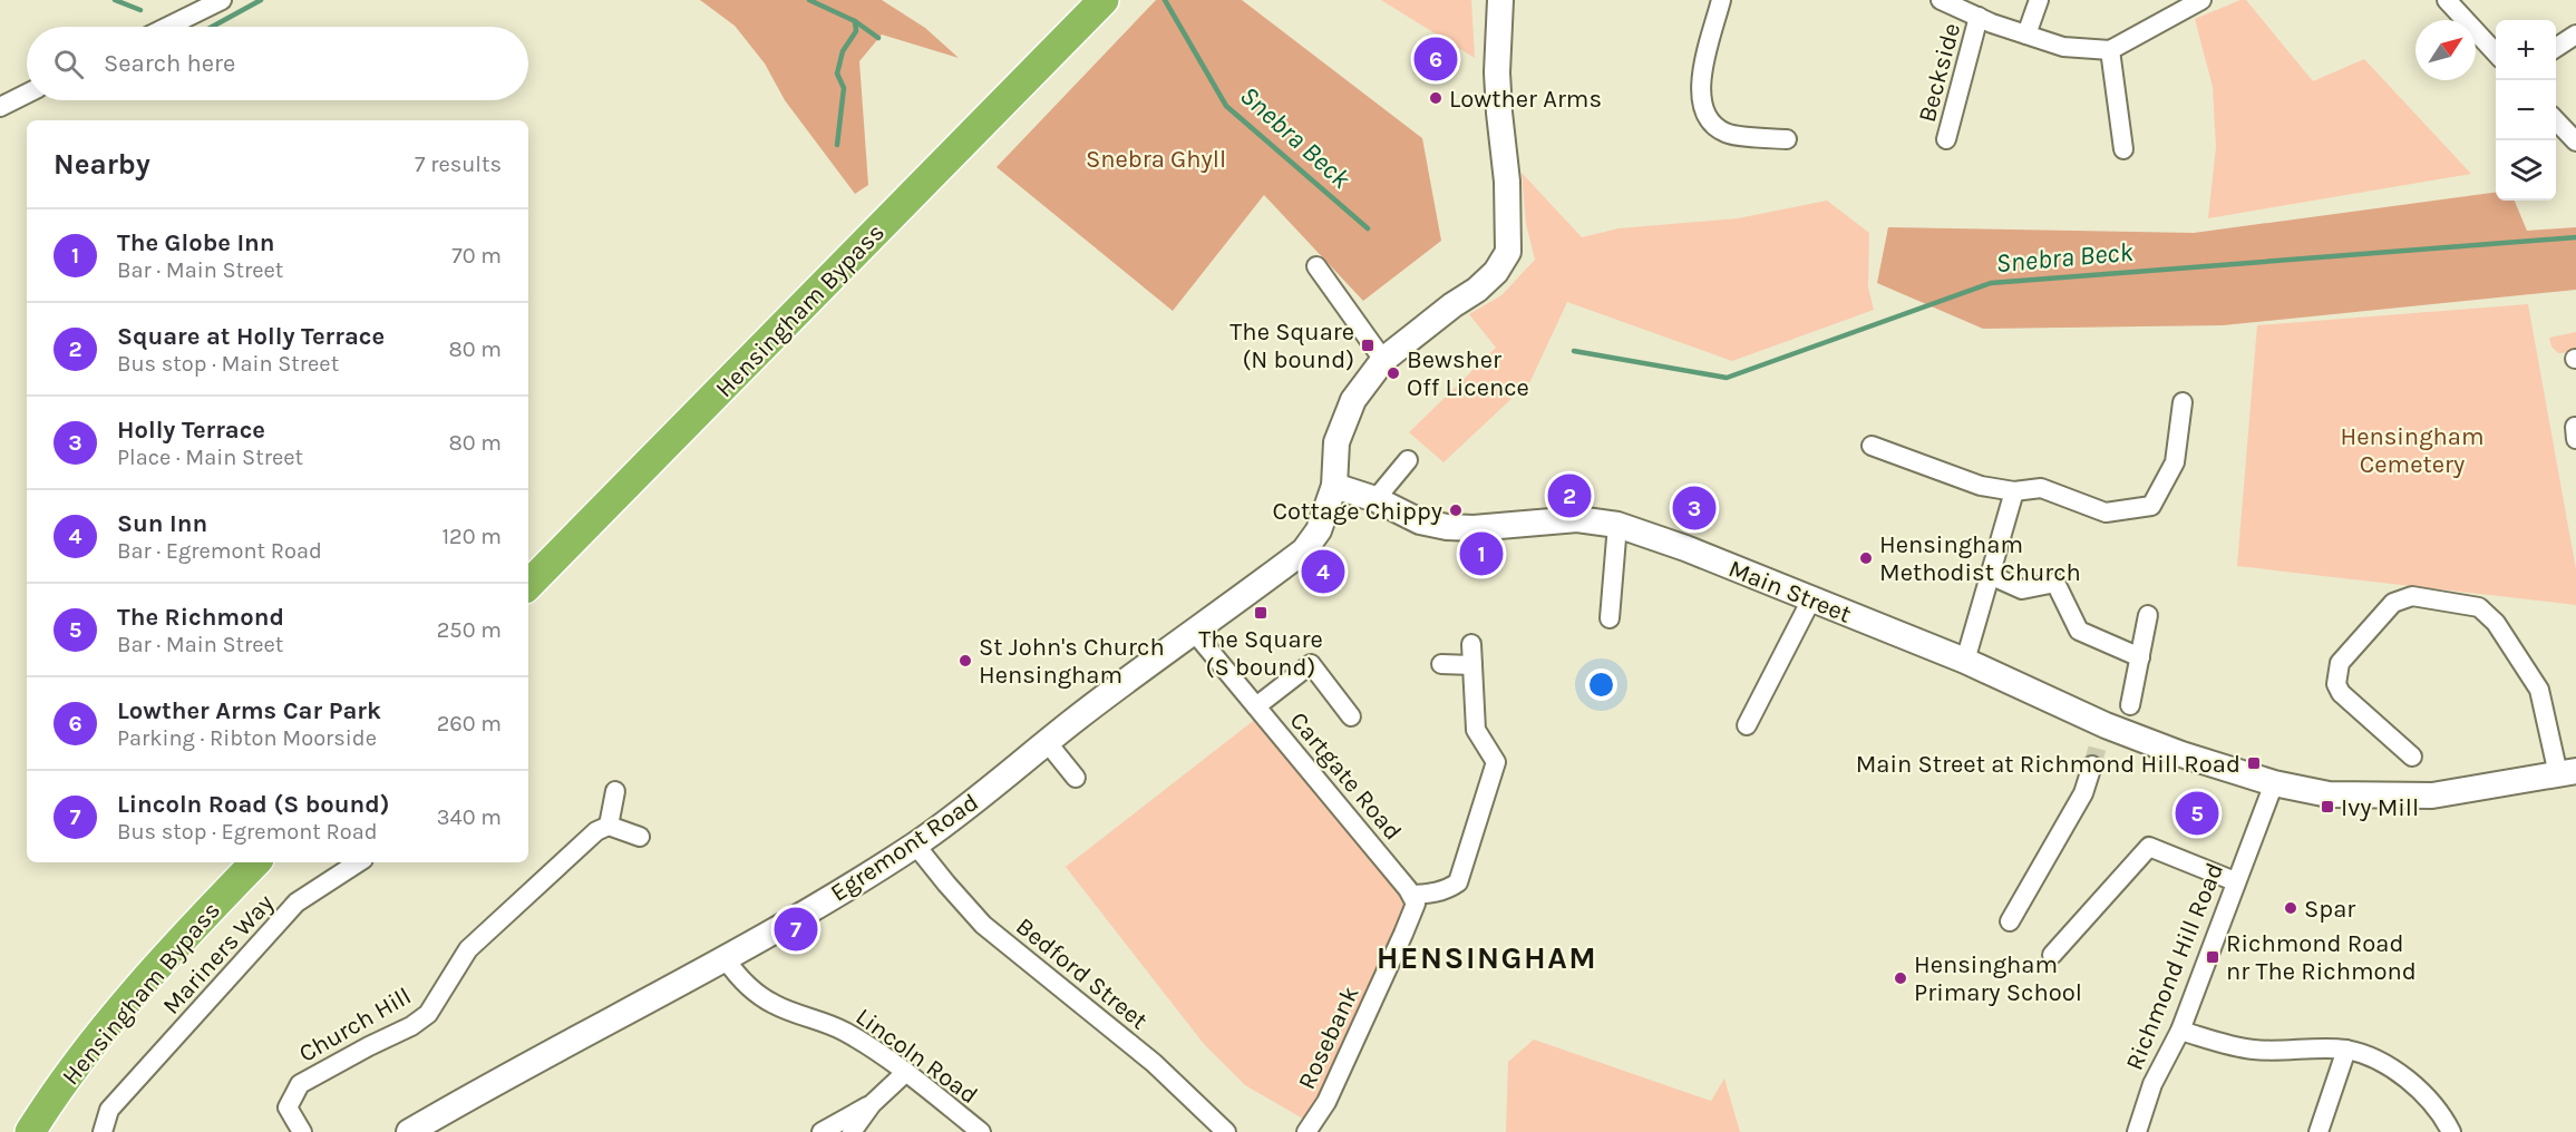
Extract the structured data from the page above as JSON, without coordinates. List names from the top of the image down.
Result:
{
  "streets": {
    "highway": ["Hensingham Bypass"],
    "main road": ["Main Street", "Egremont Road"],
    "street": [
      "Beckside",
      "Cartgate Road",
      "Mariners Way",
      "Richmond Hill Road",
      "Bedford Street",
      "Church Hill",
      "Rosebank",
      "Lincoln Road"
    ]
  },
  "crossings": [
    ["Main Street", "Egremont Road"],
    ["Main Street", "Richmond Hill Road"],
    ["Cartgate Road", "Egremont Road"],
    ["Cartgate Road", "Rosebank"],
    ["Egremont Road", "Bedford Street"],
    ["Egremont Road", "Lincoln Road"]
  ],
  "districts": ["HENSINGHAM"],
  "water": ["Snebra Beck"],
  "parks": ["Snebra Ghyll", "Hensingham Cemetery"],
  "places": {
    "other": [
      "Lowther Arms",
      "Bewsher Off Licence",
      "Cottage Chippy",
      "Hensingham Methodist Church",
      "St John's Church Hensingham",
      "Spar",
      "Hensingham Primary School"
    ],
    "transit": [
      "The Square (N bound)",
      "The Square (S bound)",
      "Main Street at Richmond Hill Road",
      "Ivy Mill",
      "Richmond Road nr The Richmond"
    ]
  },
  "north": "top right",
  "page": {
    "map_buttons": ["+", "−"],
    "search": "Search here",
    "pins": [
      "6",
      "2",
      "3",
      "1",
      "4",
      "5",
      "7"
    ],
    "heading": ["Nearby", "7 results"],
    "list": [
      {
        "mark": "1",
        "name": "The Globe Inn",
        "note": "Bar · Main Street",
        "value": "70 m"
      },
      {
        "mark": "2",
        "name": "Square at Holly Terrace",
        "note": "Bus stop · Main Street",
        "value": "80 m"
      },
      {
        "mark": "3",
        "name": "Holly Terrace",
        "note": "Place · Main Street",
        "value": "80 m"
      },
      {
        "mark": "4",
        "name": "Sun Inn",
        "note": "Bar · Egremont Road",
        "value": "120 m"
      },
      {
        "mark": "5",
        "name": "The Richmond",
        "note": "Bar · Main Street",
        "value": "250 m"
      },
      {
        "mark": "6",
        "name": "Lowther Arms Car Park",
        "note": "Parking · Ribton Moorside",
        "value": "260 m"
      },
      {
        "mark": "7",
        "name": "Lincoln Road (S bound)",
        "note": "Bus stop · Egremont Road",
        "value": "340 m"
      }
    ]
  }
}
